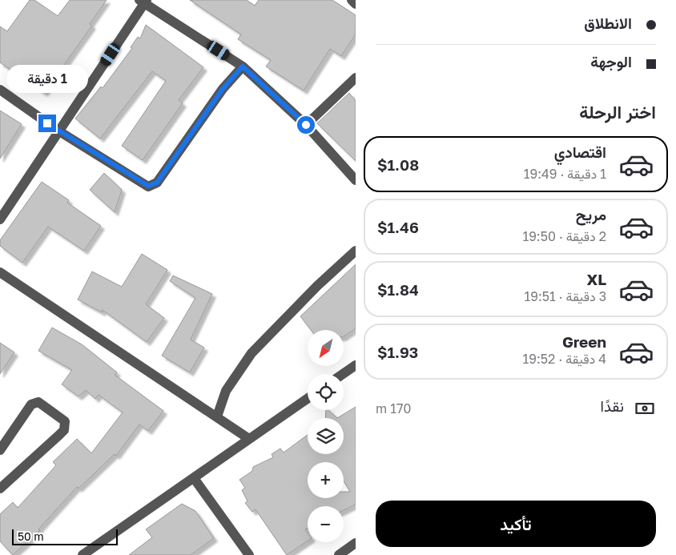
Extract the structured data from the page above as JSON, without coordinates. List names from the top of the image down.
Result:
{
  "scale_bar": "50 m",
  "north": "bottom left",
  "page": {
    "banner": ["الانطلاق", "الوجهة"],
    "bubble": "1 دقيقة",
    "heading": "اختر الرحلة",
    "list": [
      {
        "name": "اقتصادي",
        "note": "1 دقيقة · 19:49",
        "value": "$1.08"
      },
      {
        "name": "مريح",
        "note": "2 دقيقة · 19:50",
        "value": "$1.46"
      },
      {
        "name": "XL",
        "note": "3 دقيقة · 19:51",
        "value": "$1.84"
      },
      {
        "name": "Green",
        "note": "4 دقيقة · 19:52",
        "value": "$1.93"
      }
    ],
    "map_buttons": ["+", "−"],
    "pay": ["نقدًا", "170 m"],
    "buttons": "تأكيد",
    "scale": "50 m"
  }
}
